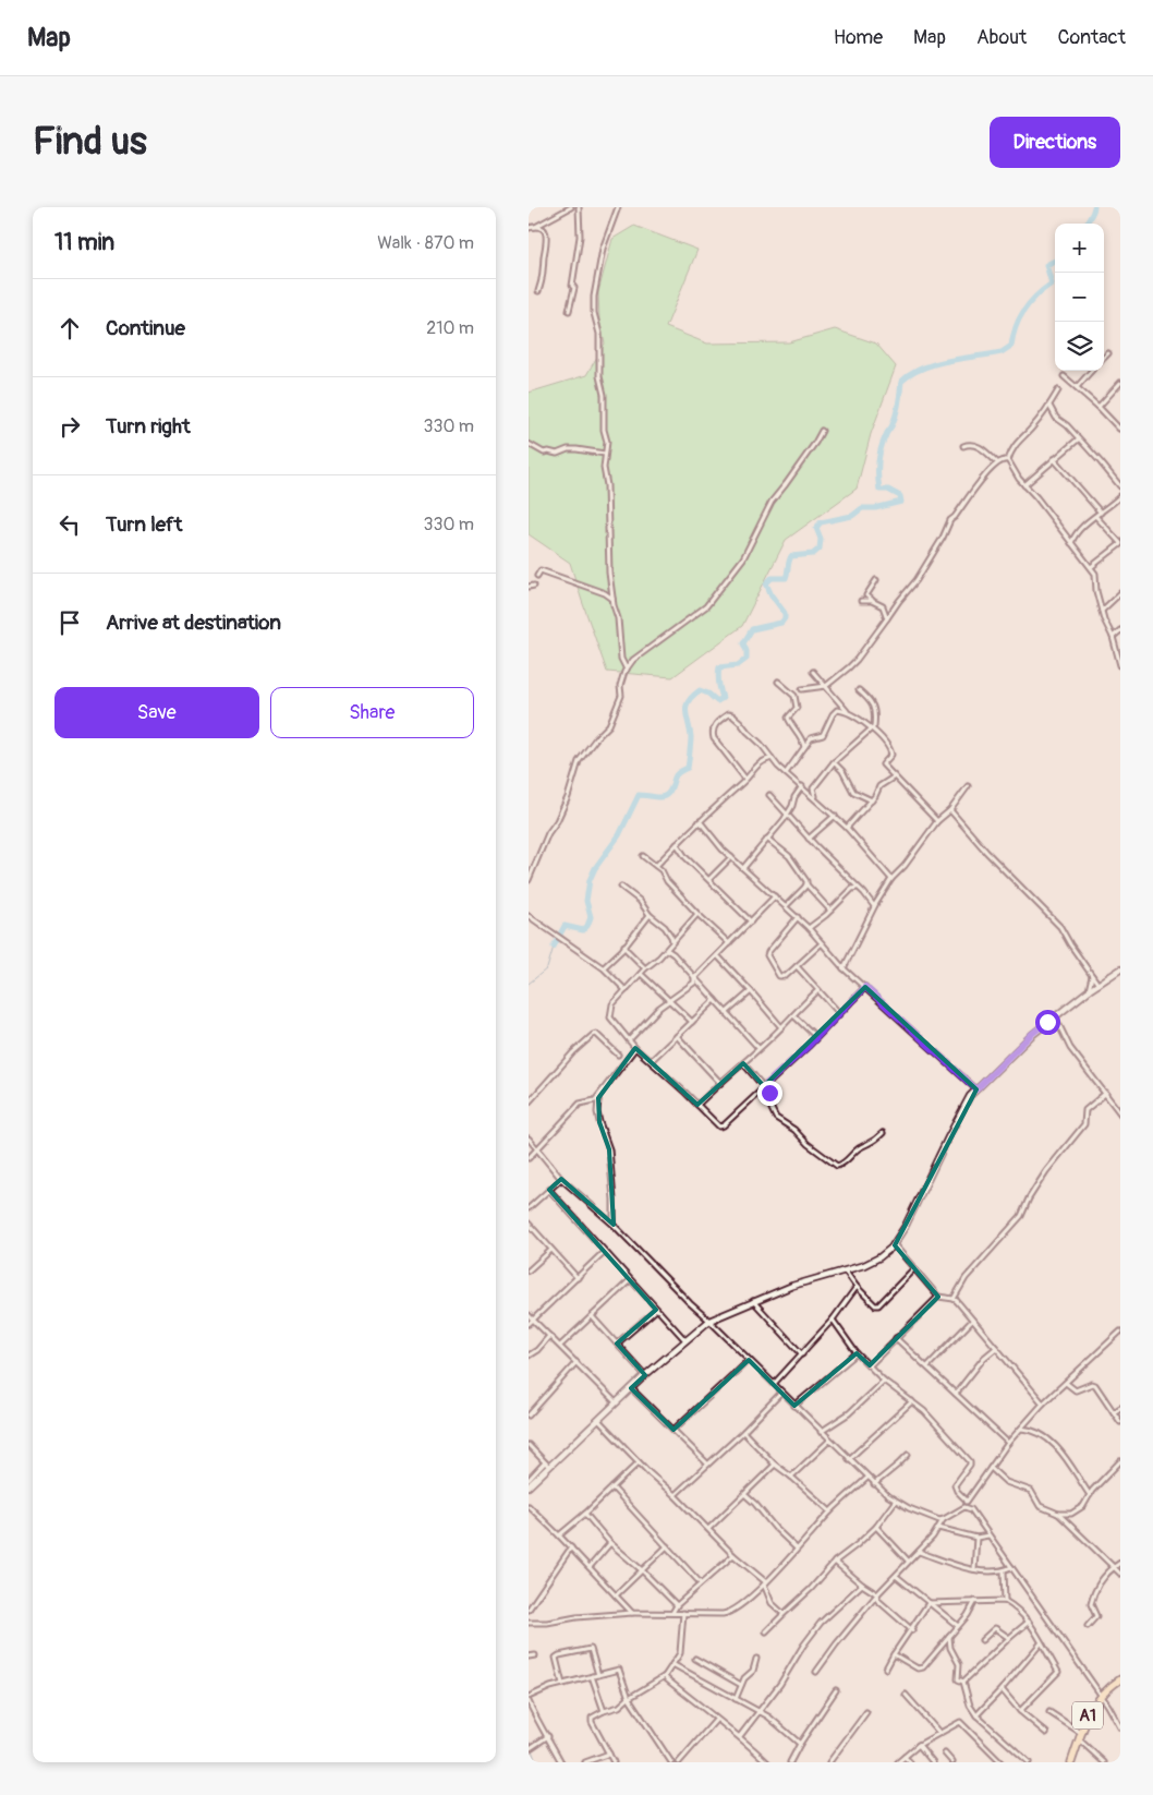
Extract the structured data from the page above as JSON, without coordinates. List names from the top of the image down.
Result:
{
  "streets": {
    "highway": ["A1"]
  },
  "page": {
    "header": "Map",
    "nav": [
      "Home",
      "Map",
      "About",
      "Contact"
    ],
    "buttons": [
      "Directions",
      ["Save", "Share"]
    ],
    "title": "Find us",
    "heading": ["11 min", "Walk · 870 m"],
    "map_buttons": ["+", "−"],
    "list": [
      ["Continue", "210 m"],
      ["Turn right", "330 m"],
      ["Turn left", "330 m"],
      "Arrive at destination"
    ]
  }
}
